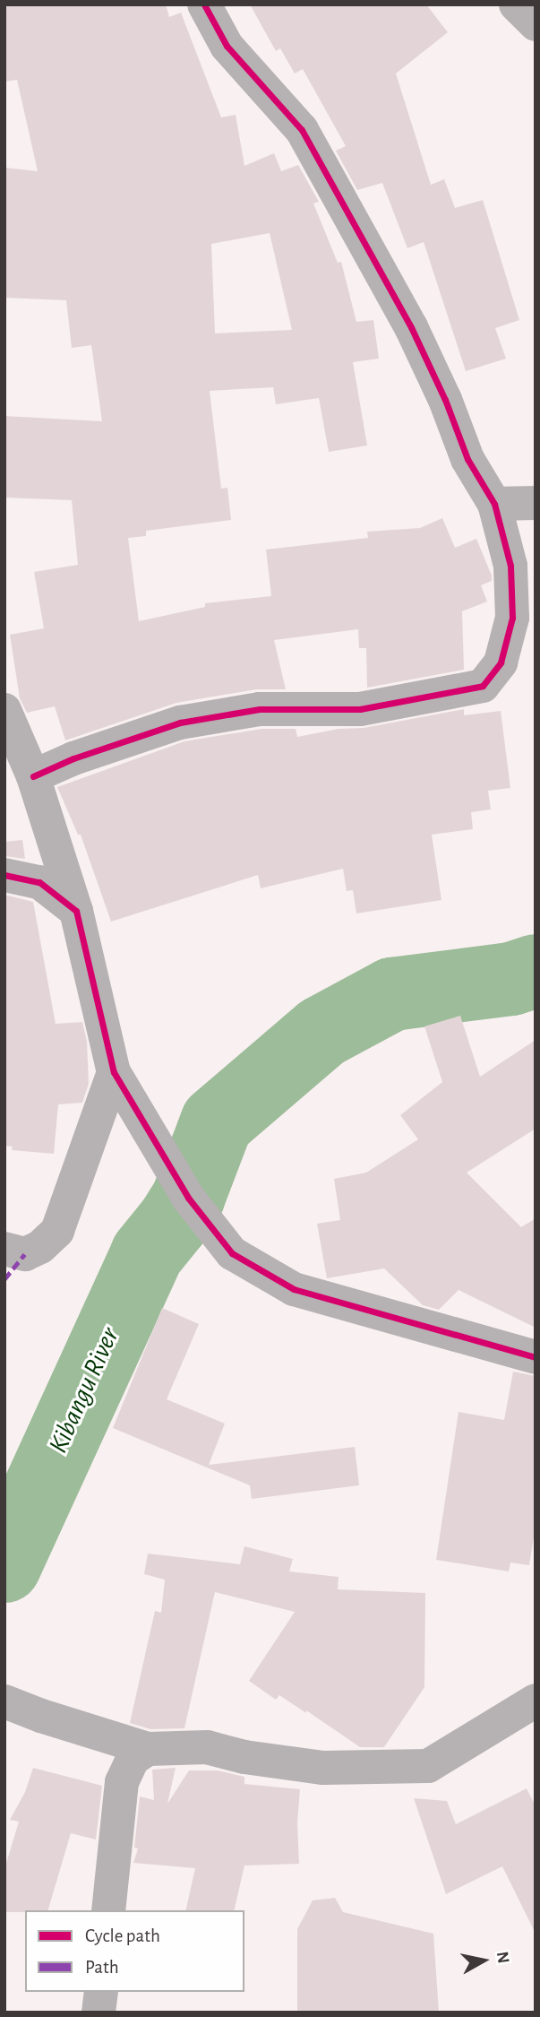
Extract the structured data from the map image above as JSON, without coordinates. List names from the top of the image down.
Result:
{
  "water": ["Kibangu River"],
  "legend": ["Cycle path", "Path"],
  "north": "right"
}
